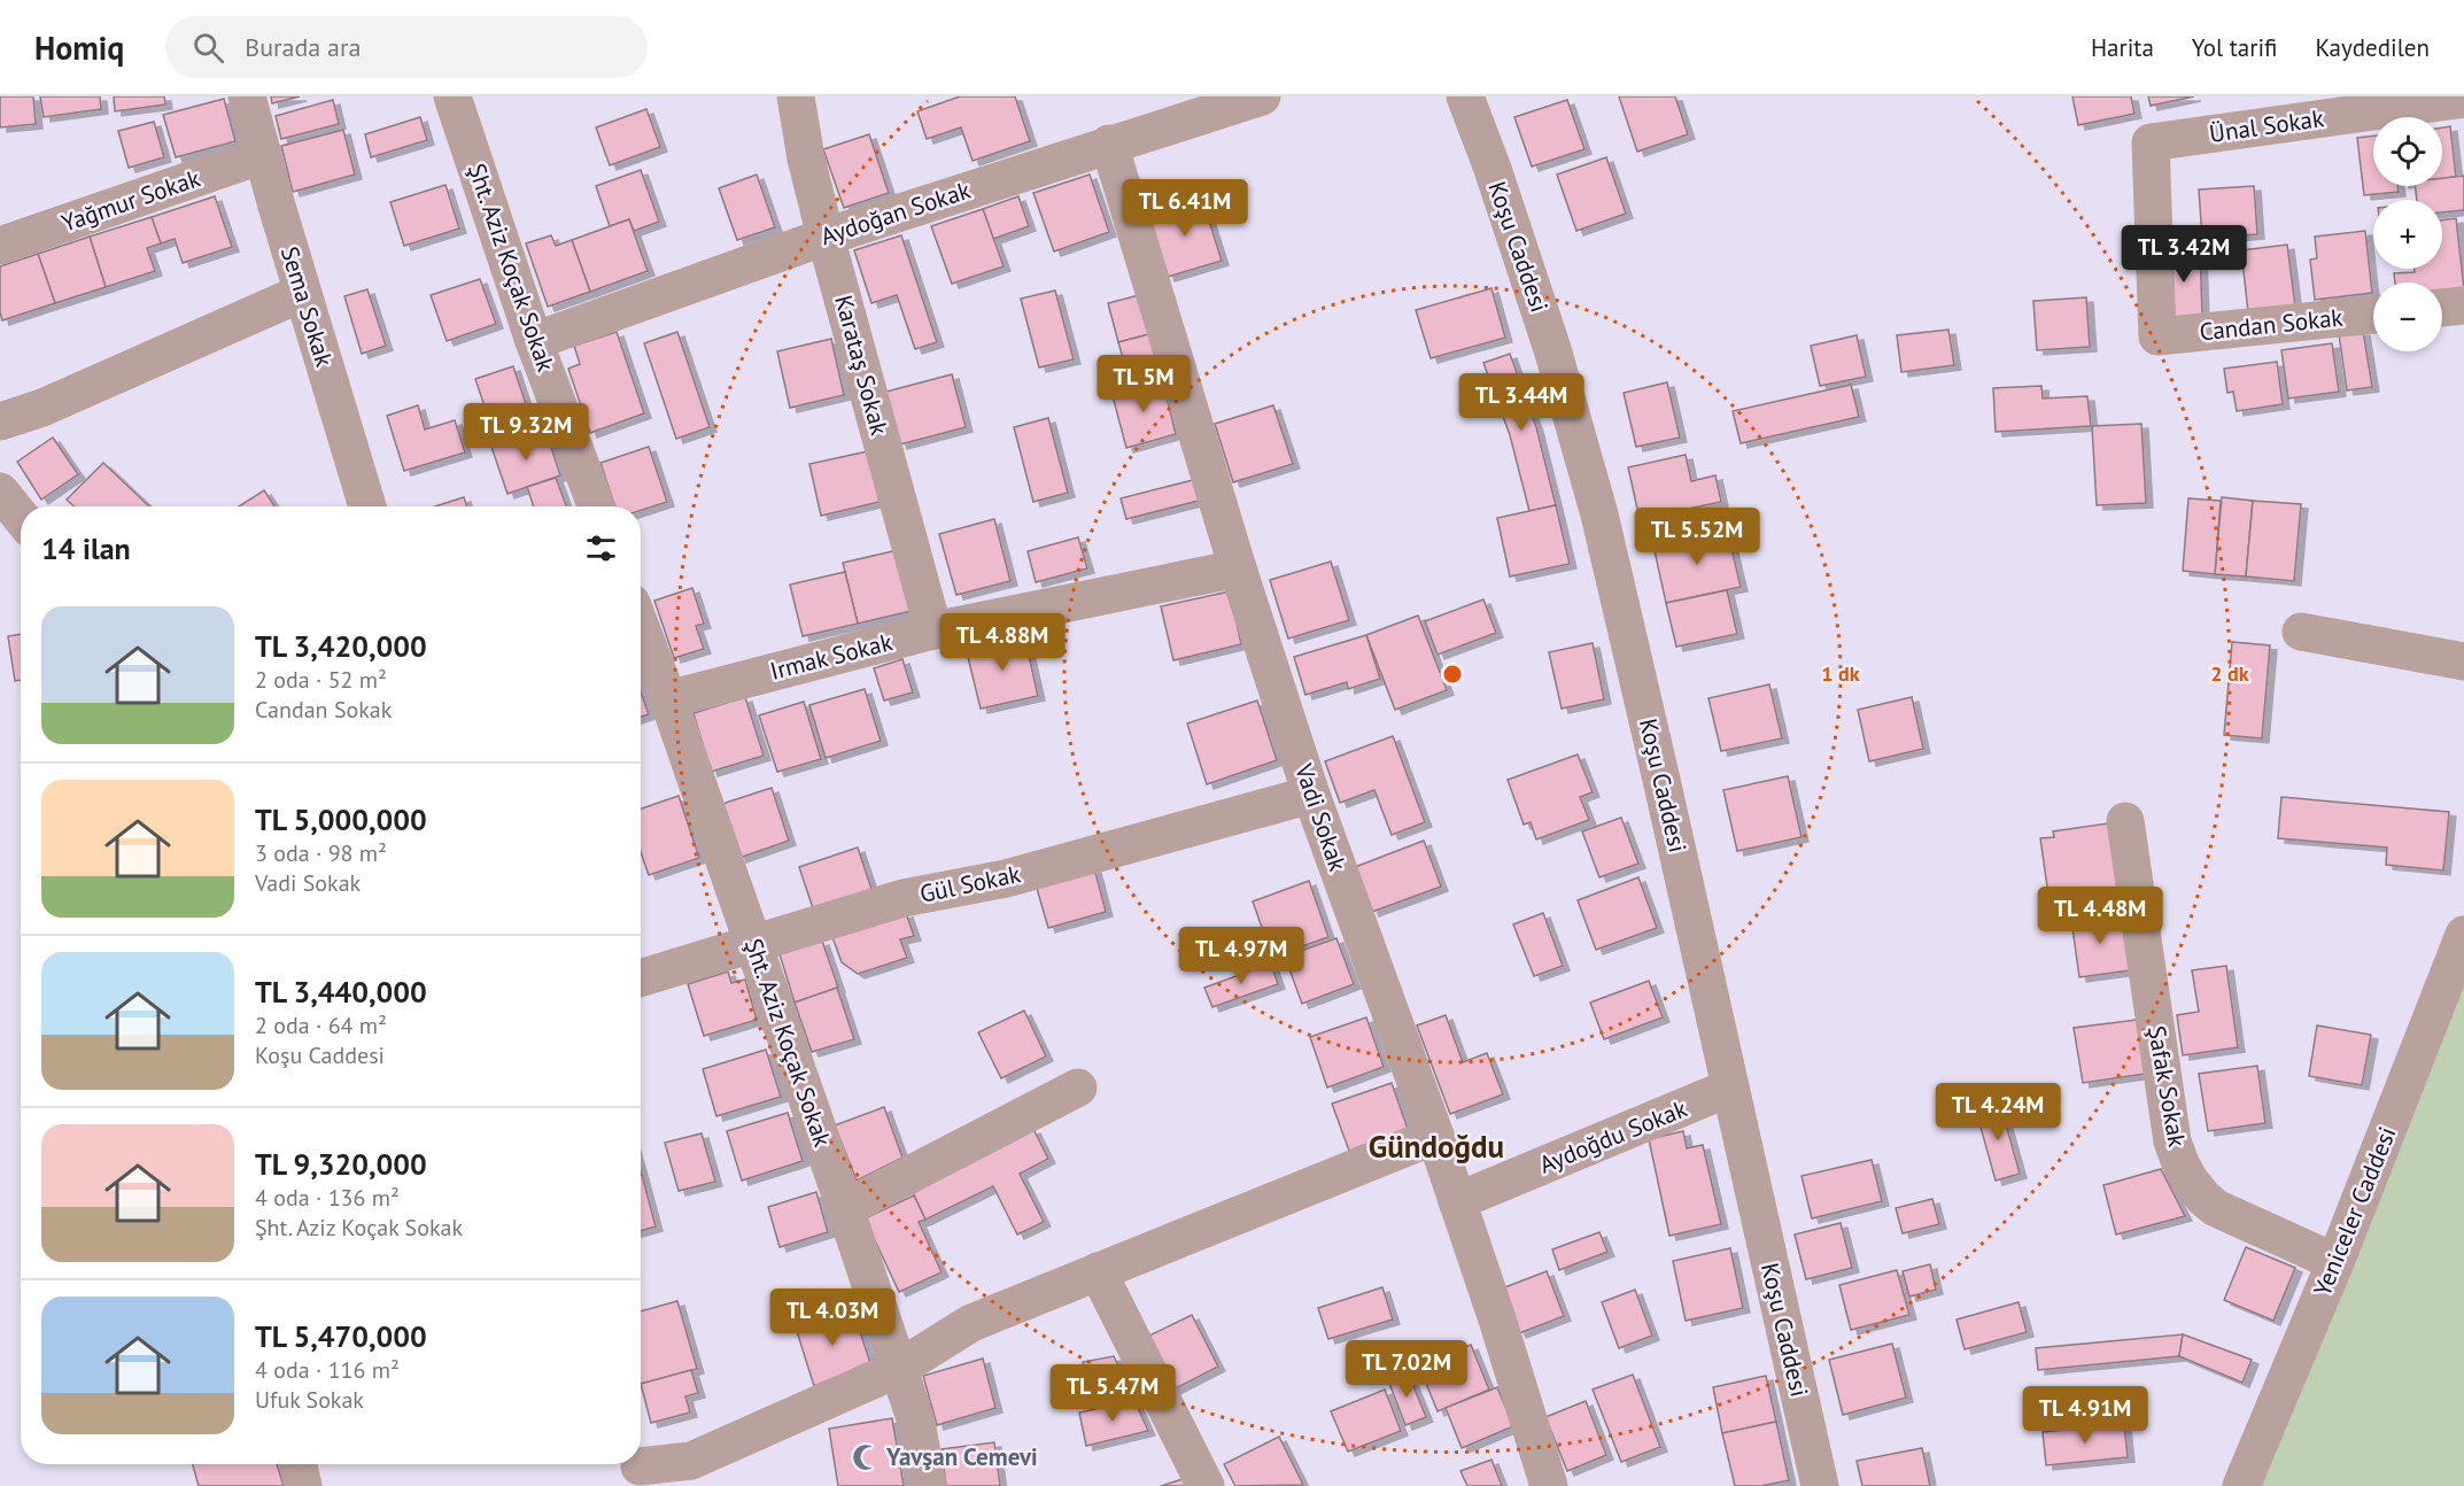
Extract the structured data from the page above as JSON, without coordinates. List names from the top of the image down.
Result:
{
  "streets": {
    "street": [
      "Ünal Sokak",
      "Yağmur Sokak",
      "Aydoğan Sokak",
      "Koşu Caddesi",
      "Şht. Aziz Koçak Sokak",
      "Sema Sokak",
      "Candan Sokak",
      "Karataş Sokak",
      "Irmak Sokak",
      "Vadi Sokak",
      "Gül Sokak",
      "Şafak Sokak",
      "Aydoğdu Sokak",
      "Yeniceler Caddesi"
    ]
  },
  "crossings": [
    ["Ünal Sokak", "Candan Sokak"],
    ["Yağmur Sokak", "Sema Sokak"],
    ["Aydoğan Sokak", "Şht. Aziz Koçak Sokak"],
    ["Aydoğan Sokak", "Karataş Sokak"],
    ["Aydoğan Sokak", "Vadi Sokak"],
    ["Koşu Caddesi", "Aydoğdu Sokak"],
    ["Şht. Aziz Koçak Sokak", "Irmak Sokak"],
    ["Şht. Aziz Koçak Sokak", "Gül Sokak"],
    ["Karataş Sokak", "Irmak Sokak"],
    ["Irmak Sokak", "Vadi Sokak"],
    ["Vadi Sokak", "Gül Sokak"],
    ["Vadi Sokak", "Aydoğdu Sokak"],
    ["Şafak Sokak", "Yeniceler Caddesi"]
  ],
  "districts": ["Gündoğdu"],
  "places": {
    "mosque": ["Yavşan Cemevi"]
  },
  "page": {
    "header": "Homiq",
    "search": "Burada ara",
    "nav": ["Harita", "Yol tarifi", "Kaydedilen"],
    "map_buttons": ["+", "−"],
    "price": [
      "TL 6.41M",
      "TL 3.42M",
      "TL 5M",
      "TL 3.44M",
      "TL 9.32M",
      "TL 5.52M",
      "TL 4.88M",
      "TL 4.48M",
      "TL 4.97M",
      "TL 4.24M",
      "TL 4.03M",
      "TL 7.02M",
      "TL 5.47M",
      "TL 4.91M"
    ],
    "heading": "14 ilan",
    "list": [
      {
        "name": "TL 3,420,000",
        "note": "2 oda · 52 m² · Candan Sokak"
      },
      {
        "name": "TL 5,000,000",
        "note": "3 oda · 98 m² · Vadi Sokak"
      },
      {
        "name": "TL 3,440,000",
        "note": "2 oda · 64 m² · Koşu Caddesi"
      },
      {
        "name": "TL 9,320,000",
        "note": "4 oda · 136 m² · Şht. Aziz Koçak Sokak"
      },
      {
        "name": "TL 5,470,000",
        "note": "4 oda · 116 m² · Ufuk Sokak"
      }
    ]
  },
  "rings": ["1 dk", "2 dk"]
}
